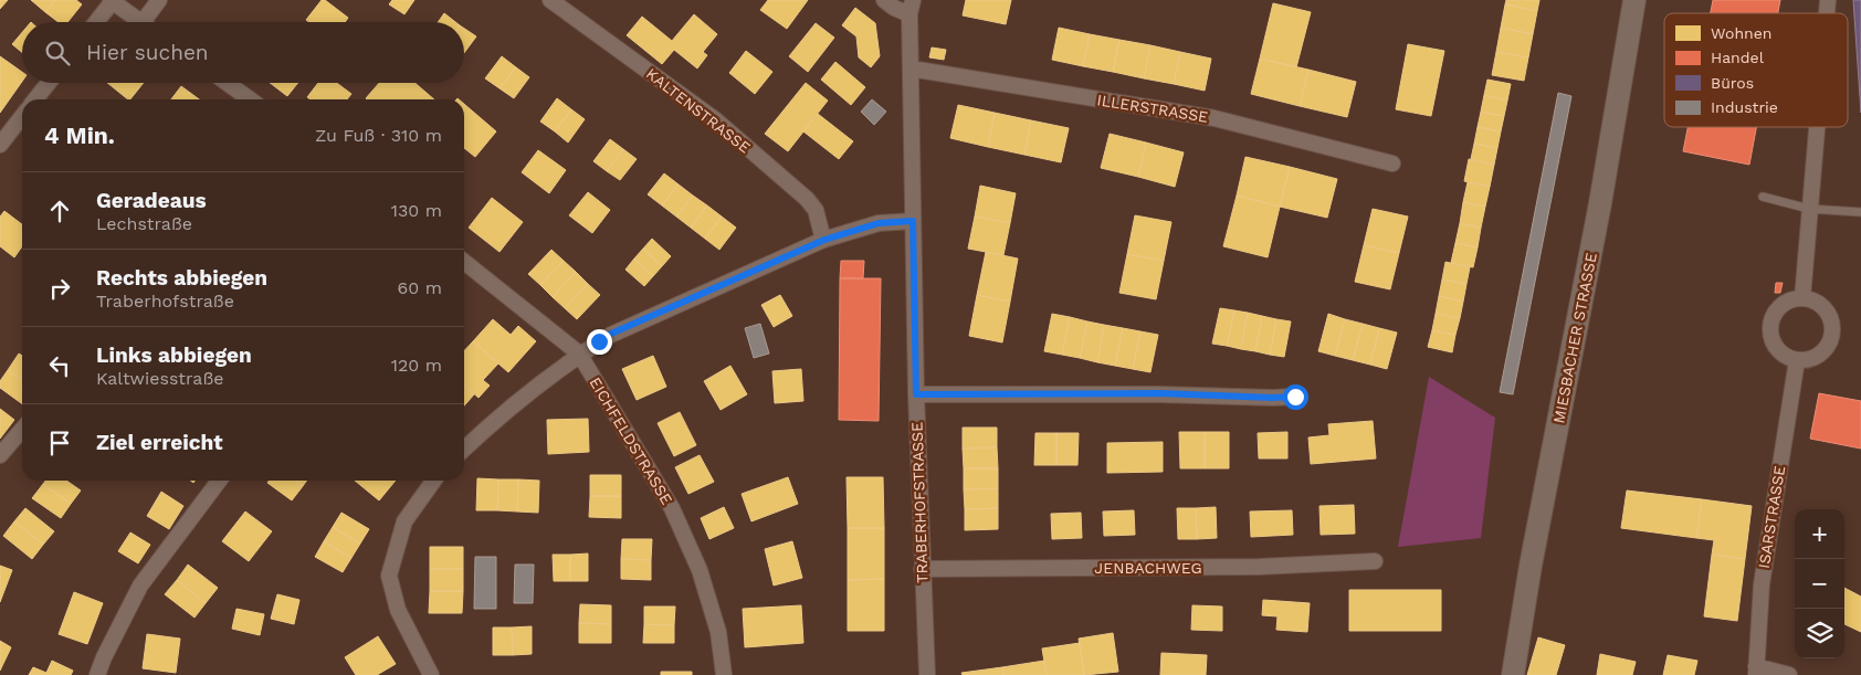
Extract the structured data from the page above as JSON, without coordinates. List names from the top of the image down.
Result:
{
  "streets": {
    "main road": ["MIESBACHER STRASSE"],
    "street": [
      "ILLERSTRASSE",
      "KALTENSTRASSE",
      "EICHFELDSTRASSE",
      "TRABERHOFSTRASSE",
      "ISARSTRASSE",
      "JENBACHWEG"
    ]
  },
  "crossings": [
    ["ILLERSTRASSE", "TRABERHOFSTRASSE"],
    ["TRABERHOFSTRASSE", "JENBACHWEG"]
  ],
  "legend": [
    "Wohnen",
    "Handel",
    "Büros",
    "Industrie"
  ],
  "page": {
    "search": "Hier suchen",
    "heading": ["4 Min.", "Zu Fuß · 310 m"],
    "list": [
      ["Geradeaus", "Lechstraße", "130 m"],
      ["Rechts abbiegen", "Traberhofstraße", "60 m"],
      ["Links abbiegen", "Kaltwiesstraße", "120 m"],
      "Ziel erreicht"
    ],
    "map_buttons": ["+", "−"]
  }
}
